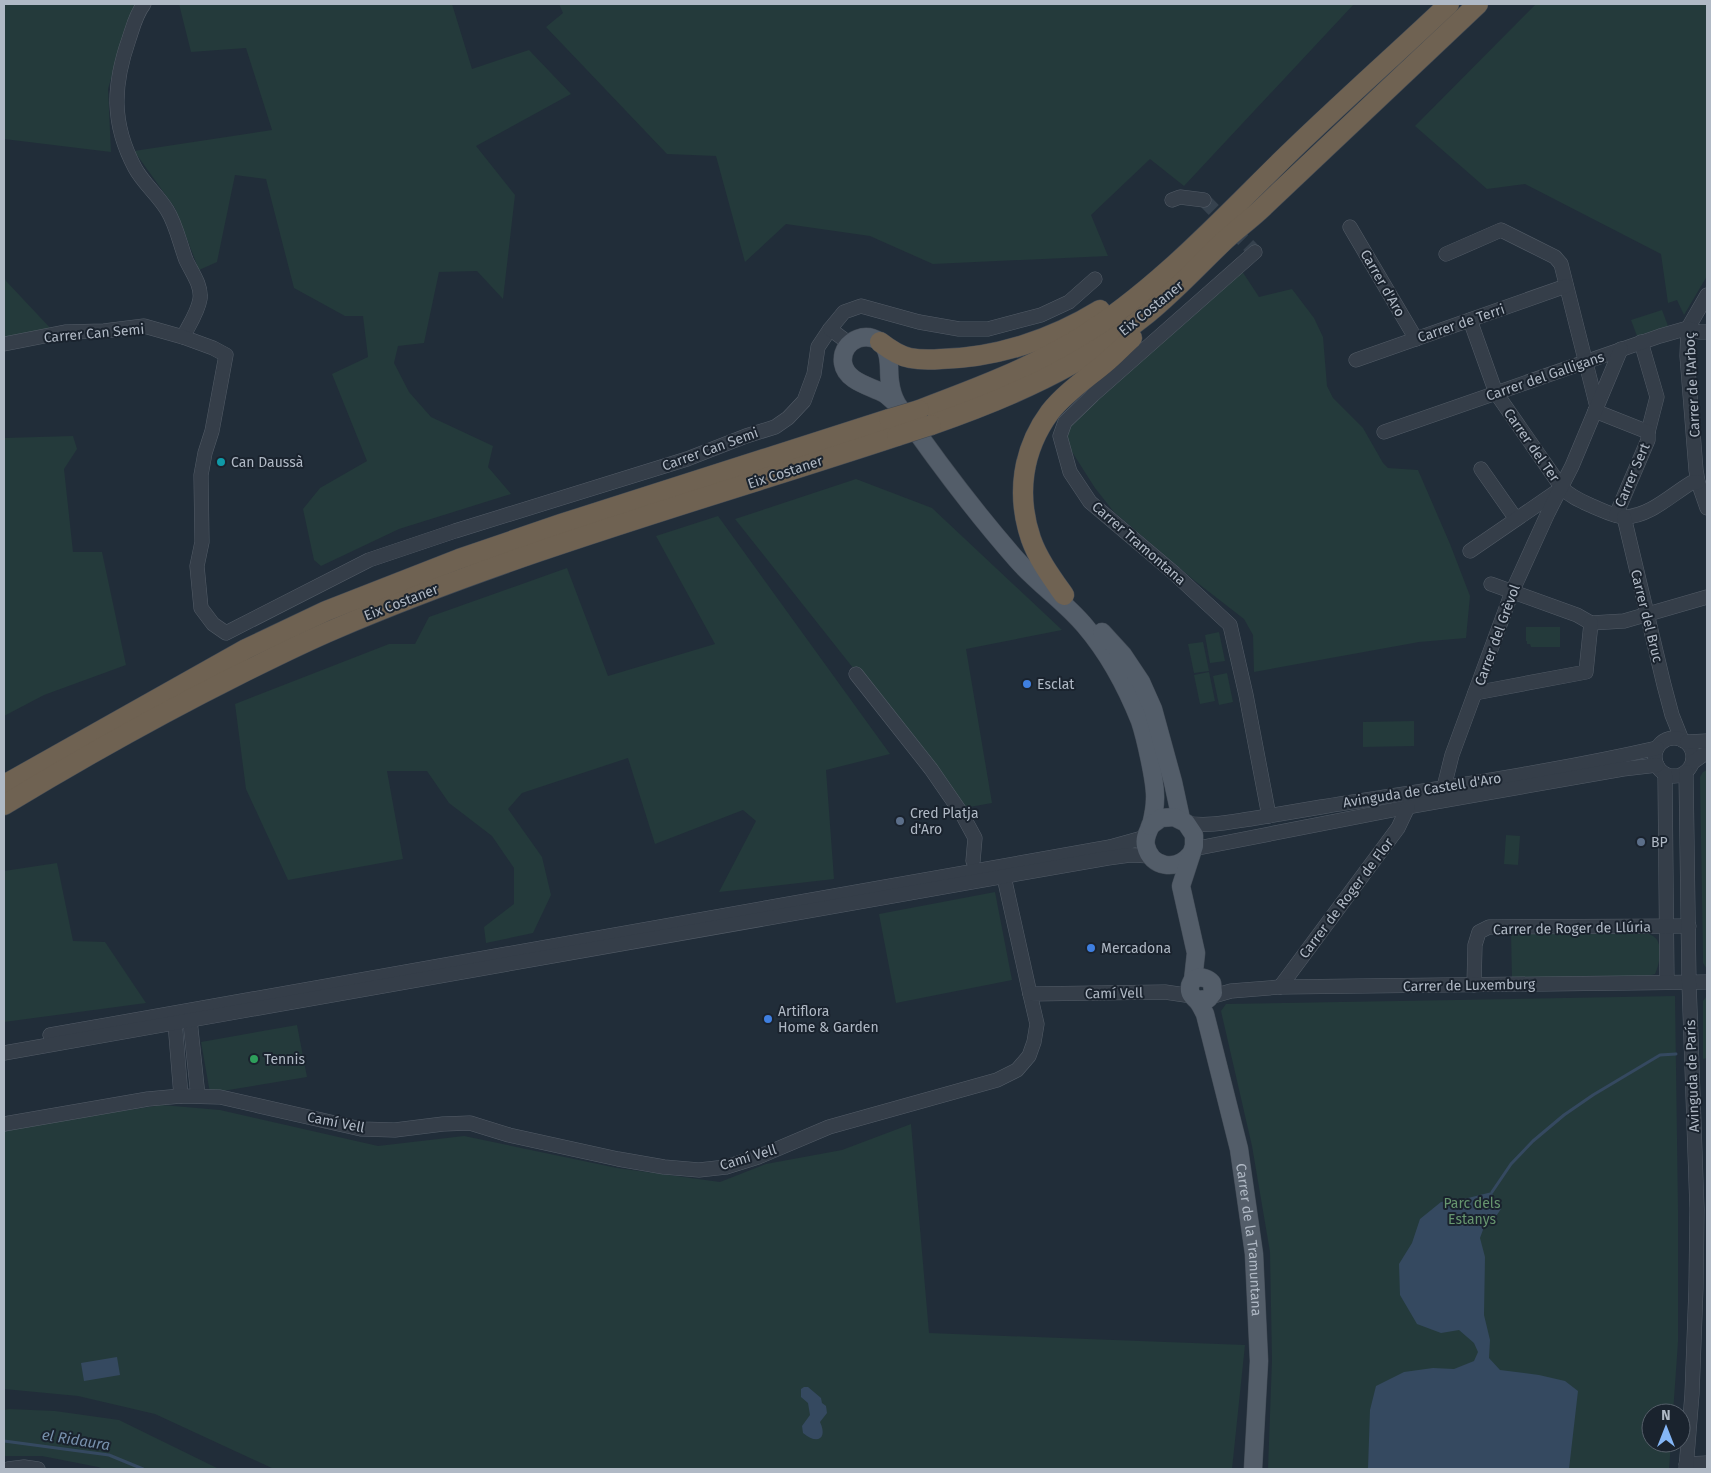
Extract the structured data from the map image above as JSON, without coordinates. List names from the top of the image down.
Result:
{
  "streets": {
    "highway": ["Eix Costaner"],
    "main road": ["Carrer de la Tramuntana"],
    "street": [
      "Carrer d'Aro",
      "Carrer de Terri",
      "Carrer Can Semi",
      "Carrer del Galligans",
      "Carrer de l'Arboç",
      "Carrer del Ter",
      "Carrer Sert",
      "Carrer Tramontana",
      "Carrer del Bruc",
      "Carrer del Grèvol",
      "Avinguda de Castell d'Aro",
      "Carrer de Roger de Flor",
      "Carrer de Roger de Llúria",
      "Carrer de Luxemburg",
      "Camí Vell",
      "Avinguda de París"
    ]
  },
  "crossings": [
    ["Carrer d'Aro", "Carrer de Terri"],
    ["Carrer de Terri", "Carrer del Ter"],
    ["Carrer del Galligans", "Carrer de l'Arboç"],
    ["Carrer del Galligans", "Carrer del Ter"],
    ["Carrer del Galligans", "Carrer del Grèvol"],
    ["Carrer del Ter", "Carrer del Grèvol"],
    ["Carrer Sert", "Carrer del Bruc"],
    ["Carrer Sert", "Carrer del Grèvol"],
    ["Carrer Tramontana", "Avinguda de Castell d'Aro"],
    ["Carrer del Bruc", "Avinguda de Castell d'Aro"],
    ["Carrer del Bruc", "Avinguda de París"],
    ["Carrer del Grèvol", "Avinguda de Castell d'Aro"],
    ["Avinguda de Castell d'Aro", "Carrer de Roger de Flor"],
    ["Avinguda de Castell d'Aro", "Avinguda de París"],
    ["Carrer de Roger de Flor", "Carrer de Luxemburg"],
    ["Carrer de Roger de Llúria", "Carrer de Luxemburg"],
    ["Carrer de Roger de Llúria", "Avinguda de París"],
    ["Carrer de Luxemburg", "Camí Vell"],
    ["Carrer de Luxemburg", "Avinguda de París"],
    ["Carrer de Luxemburg", "Carrer de la Tramuntana"],
    ["Camí Vell", "Carrer de la Tramuntana"]
  ],
  "water": ["el Ridaura"],
  "parks": ["Parc dels Estanys"],
  "places": [
    "Can Daussà",
    "Esclat",
    "Cred Platja d'Aro",
    "BP",
    "Mercadona",
    "Artiflora Home & Garden",
    "Tennis"
  ],
  "north": "top"
}
